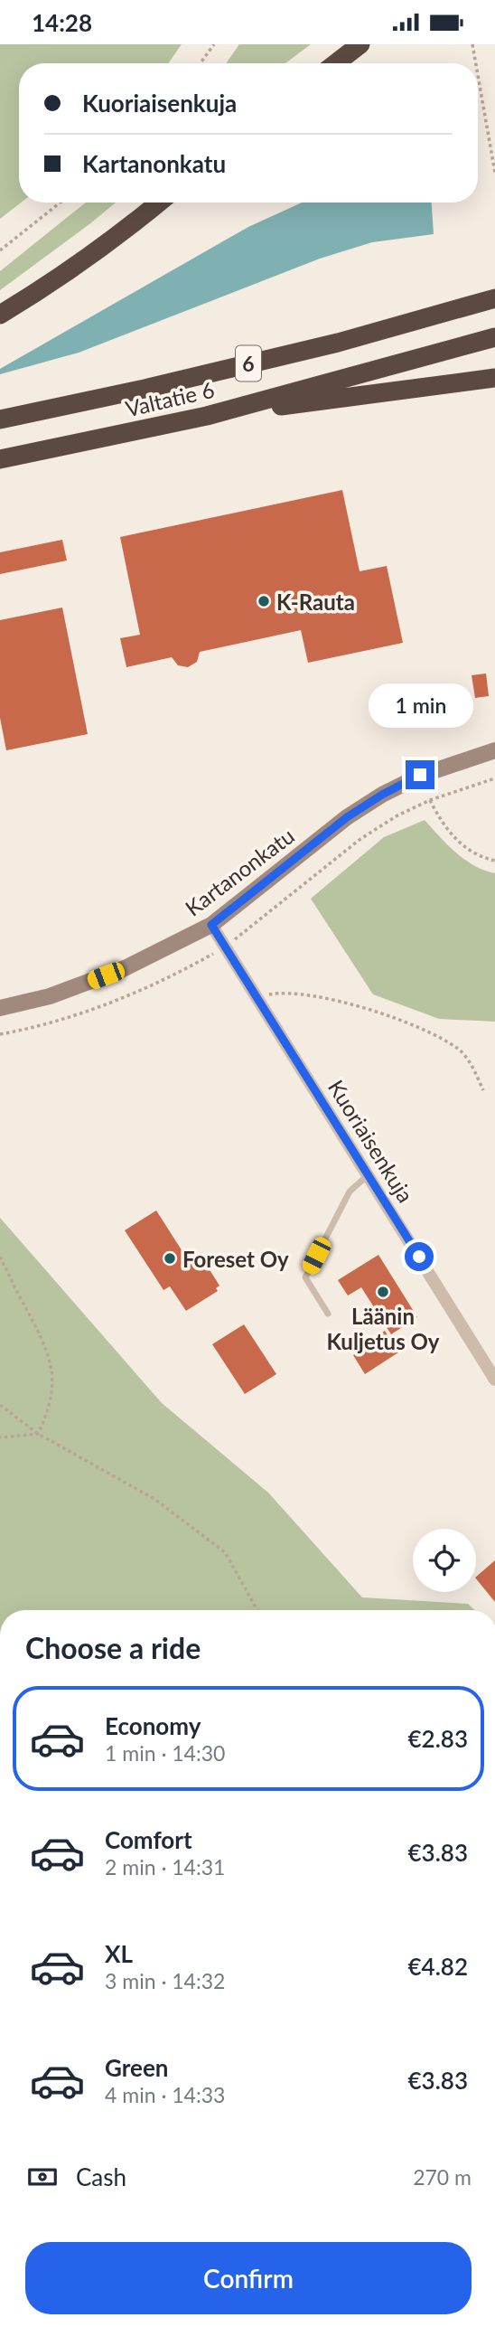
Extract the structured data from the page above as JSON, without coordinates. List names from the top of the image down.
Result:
{
  "streets": {
    "highway": ["6", "Valtatie 6"],
    "main road": ["Kartanonkatu"],
    "street": ["Kuoriaisenkuja"]
  },
  "crossings": [
    ["Kartanonkatu", "Kuoriaisenkuja"]
  ],
  "places": ["K-Rauta", "Foreset Oy", "Läänin Kuljetus Oy"],
  "page": {
    "status": "14:28",
    "banner": ["Kuoriaisenkuja", "Kartanonkatu"],
    "bubble": "1 min",
    "heading": "Choose a ride",
    "list": [
      {
        "name": "Economy",
        "note": "1 min · 14:30",
        "value": "€2.83"
      },
      {
        "name": "Comfort",
        "note": "2 min · 14:31",
        "value": "€3.83"
      },
      {
        "name": "XL",
        "note": "3 min · 14:32",
        "value": "€4.82"
      },
      {
        "name": "Green",
        "note": "4 min · 14:33",
        "value": "€3.83"
      }
    ],
    "pay": ["Cash", "270 m"],
    "buttons": "Confirm"
  }
}
